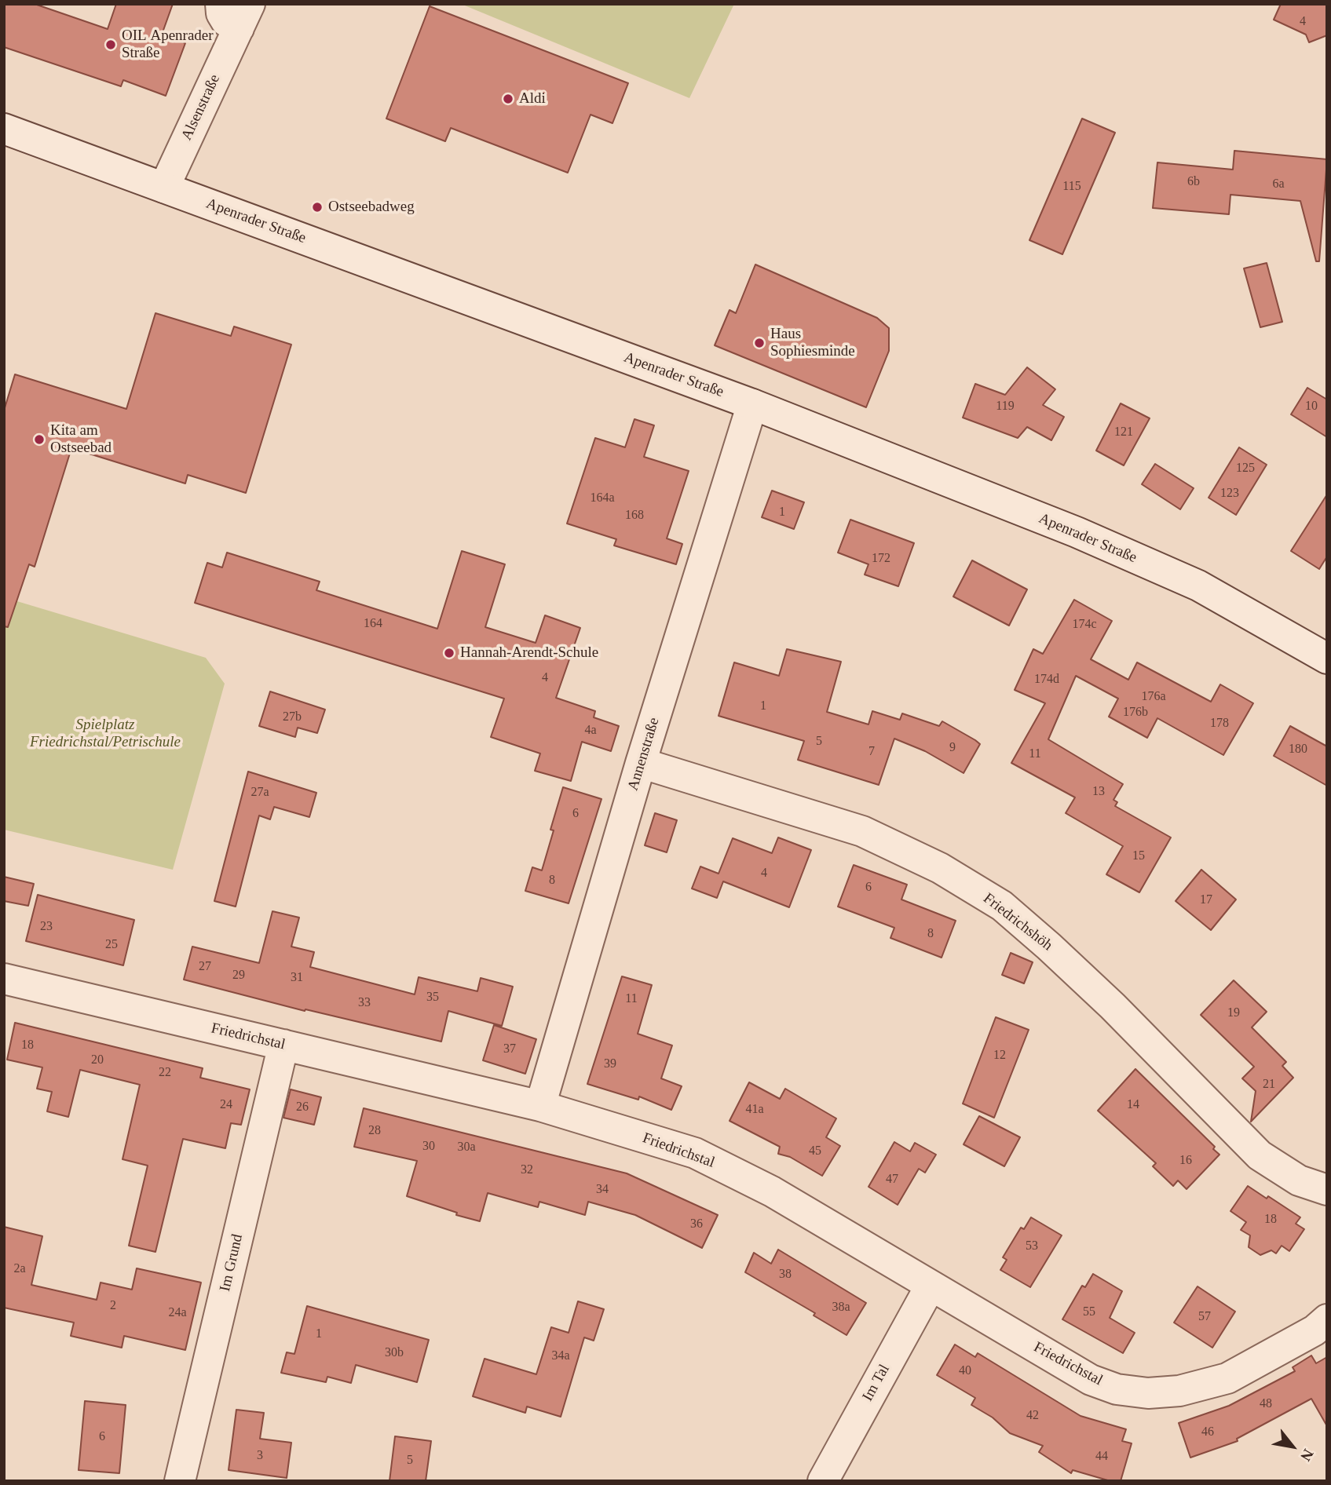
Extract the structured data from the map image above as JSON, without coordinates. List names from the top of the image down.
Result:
{
  "streets": {
    "street": [
      "Alsenstraße",
      "Apenrader Straße",
      "Annenstraße",
      "Friedrichshöh",
      "Friedrichstal",
      "Im Grund",
      "Im Tal"
    ]
  },
  "crossings": [
    ["Alsenstraße", "Apenrader Straße"],
    ["Apenrader Straße", "Annenstraße"],
    ["Annenstraße", "Friedrichshöh"],
    ["Annenstraße", "Friedrichstal"],
    ["Friedrichstal", "Im Grund"],
    ["Friedrichstal", "Im Tal"]
  ],
  "parks": ["Spielplatz Friedrichstal/Petrischule"],
  "places": [
    "OIL Apenrader Straße",
    "Aldi",
    "Ostseebadweg",
    "Haus Sophiesminde",
    "Kita am Ostseebad",
    "Hannah-Arendt-Schule"
  ],
  "house_numbers": [
    "4",
    "6b",
    "6a",
    "115",
    "119",
    "10",
    "121",
    "125",
    "123",
    "164a",
    "1",
    "168",
    "172",
    "164",
    "174c",
    "4",
    "174d",
    "176a",
    "1",
    "176b",
    "27b",
    "178",
    "4a",
    "5",
    "9",
    "180",
    "7",
    "11",
    "13",
    "27a",
    "6",
    "15",
    "4",
    "8",
    "6",
    "17",
    "23",
    "8",
    "25",
    "27",
    "29",
    "31",
    "35",
    "11",
    "33",
    "19",
    "18",
    "37",
    "12",
    "20",
    "39",
    "22",
    "21",
    "24",
    "14",
    "26",
    "41a",
    "28",
    "30",
    "30a",
    "45",
    "16",
    "32",
    "47",
    "34",
    "18",
    "36",
    "53",
    "2a",
    "38",
    "2",
    "38a",
    "55",
    "24a",
    "57",
    "1",
    "30b",
    "34a",
    "40",
    "48",
    "42",
    "46",
    "6",
    "3",
    "44",
    "5"
  ],
  "north": "bottom right"
}
